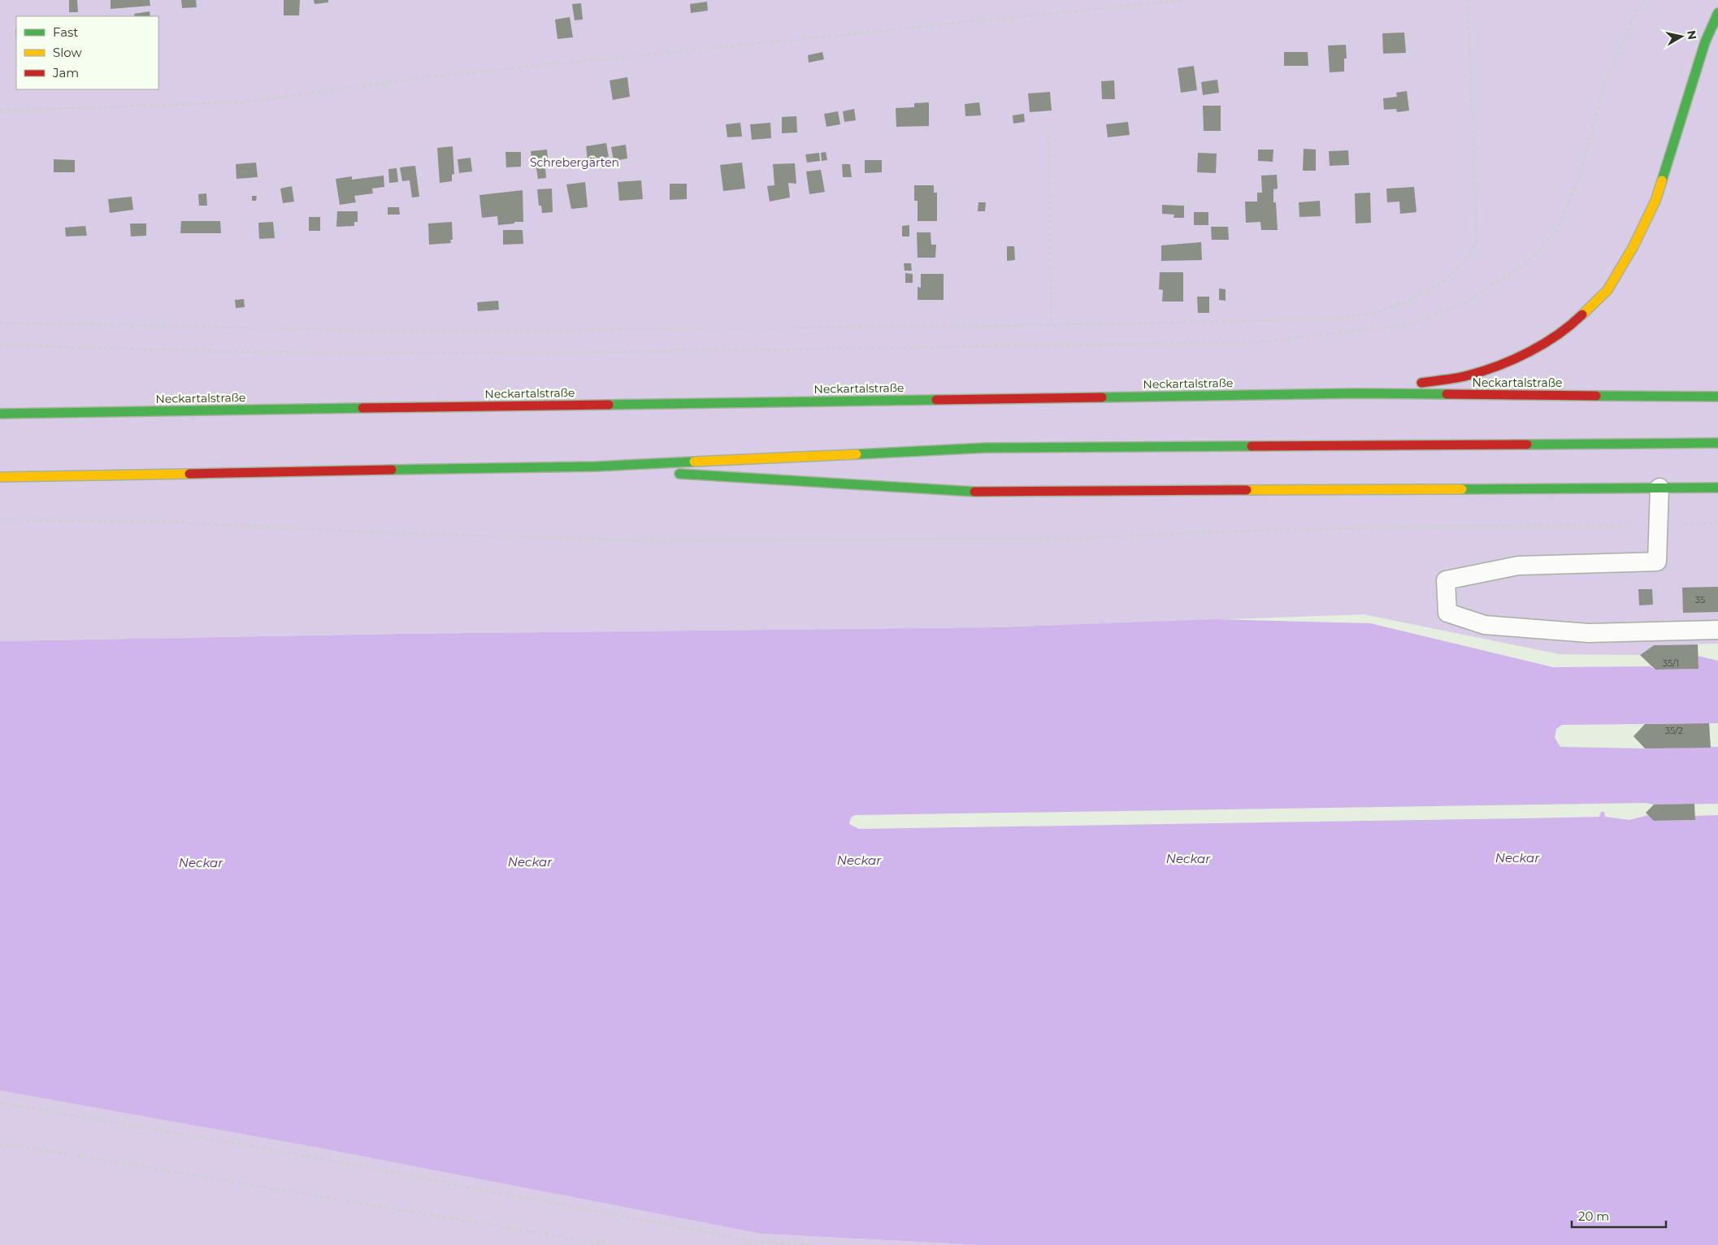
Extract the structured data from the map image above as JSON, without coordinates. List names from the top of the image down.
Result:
{
  "streets": {
    "main road": ["Neckartalstraße"]
  },
  "water": ["Neckar"],
  "parks": ["Schrebergärten"],
  "house_numbers": ["35", "35/1", "35/2"],
  "legend": ["Fast", "Slow", "Jam"],
  "scale_bar": "20 m",
  "north": "right"
}
